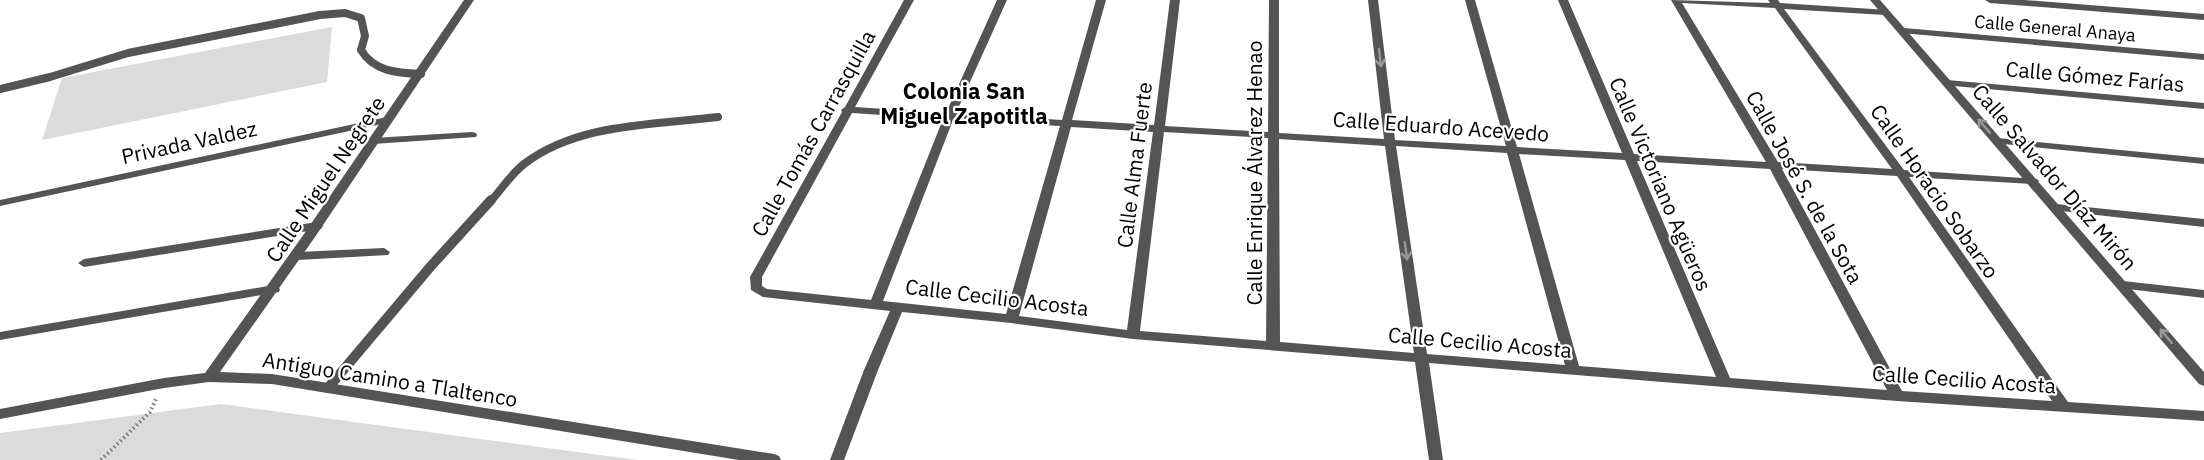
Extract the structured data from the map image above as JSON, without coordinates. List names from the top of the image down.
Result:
{
  "streets": {
    "street": [
      "Calle General Anaya",
      "Calle Gómez Farías",
      "Calle Eduardo Acevedo",
      "Calle Tomás Carrasquilla",
      "Privada Valdez",
      "Calle Alma Fuerte",
      "Calle Enrique Álvarez Henao",
      "Calle Salvador Díaz Mirón",
      "Calle Miguel Negrete",
      "Calle Victoriano Agüeros",
      "Calle José S. de la Sota",
      "Calle Horacio Sobarzo",
      "Calle Cecilio Acosta",
      "Antiguo Camino a Tlaltenco"
    ]
  },
  "crossings": [
    ["Calle General Anaya", "Calle Salvador Díaz Mirón"],
    ["Calle Gómez Farías", "Calle Salvador Díaz Mirón"],
    ["Calle Eduardo Acevedo", "Calle Tomás Carrasquilla"],
    ["Calle Eduardo Acevedo", "Calle Alma Fuerte"],
    ["Calle Eduardo Acevedo", "Calle Enrique Álvarez Henao"],
    ["Calle Eduardo Acevedo", "Calle Salvador Díaz Mirón"],
    ["Calle Eduardo Acevedo", "Calle Victoriano Agüeros"],
    ["Calle Eduardo Acevedo", "Calle José S. de la Sota"],
    ["Calle Eduardo Acevedo", "Calle Horacio Sobarzo"],
    ["Calle Tomás Carrasquilla", "Calle Cecilio Acosta"],
    ["Privada Valdez", "Calle Miguel Negrete"],
    ["Calle Alma Fuerte", "Calle Cecilio Acosta"],
    ["Calle Enrique Álvarez Henao", "Calle Cecilio Acosta"],
    ["Calle Miguel Negrete", "Antiguo Camino a Tlaltenco"],
    ["Calle Victoriano Agüeros", "Calle Cecilio Acosta"],
    ["Calle José S. de la Sota", "Calle Cecilio Acosta"],
    ["Calle Horacio Sobarzo", "Calle Cecilio Acosta"]
  ],
  "one_way": ["Calle Salvador Díaz Mirón"],
  "districts": ["Colonia San Miguel Zapotitla"]
}
